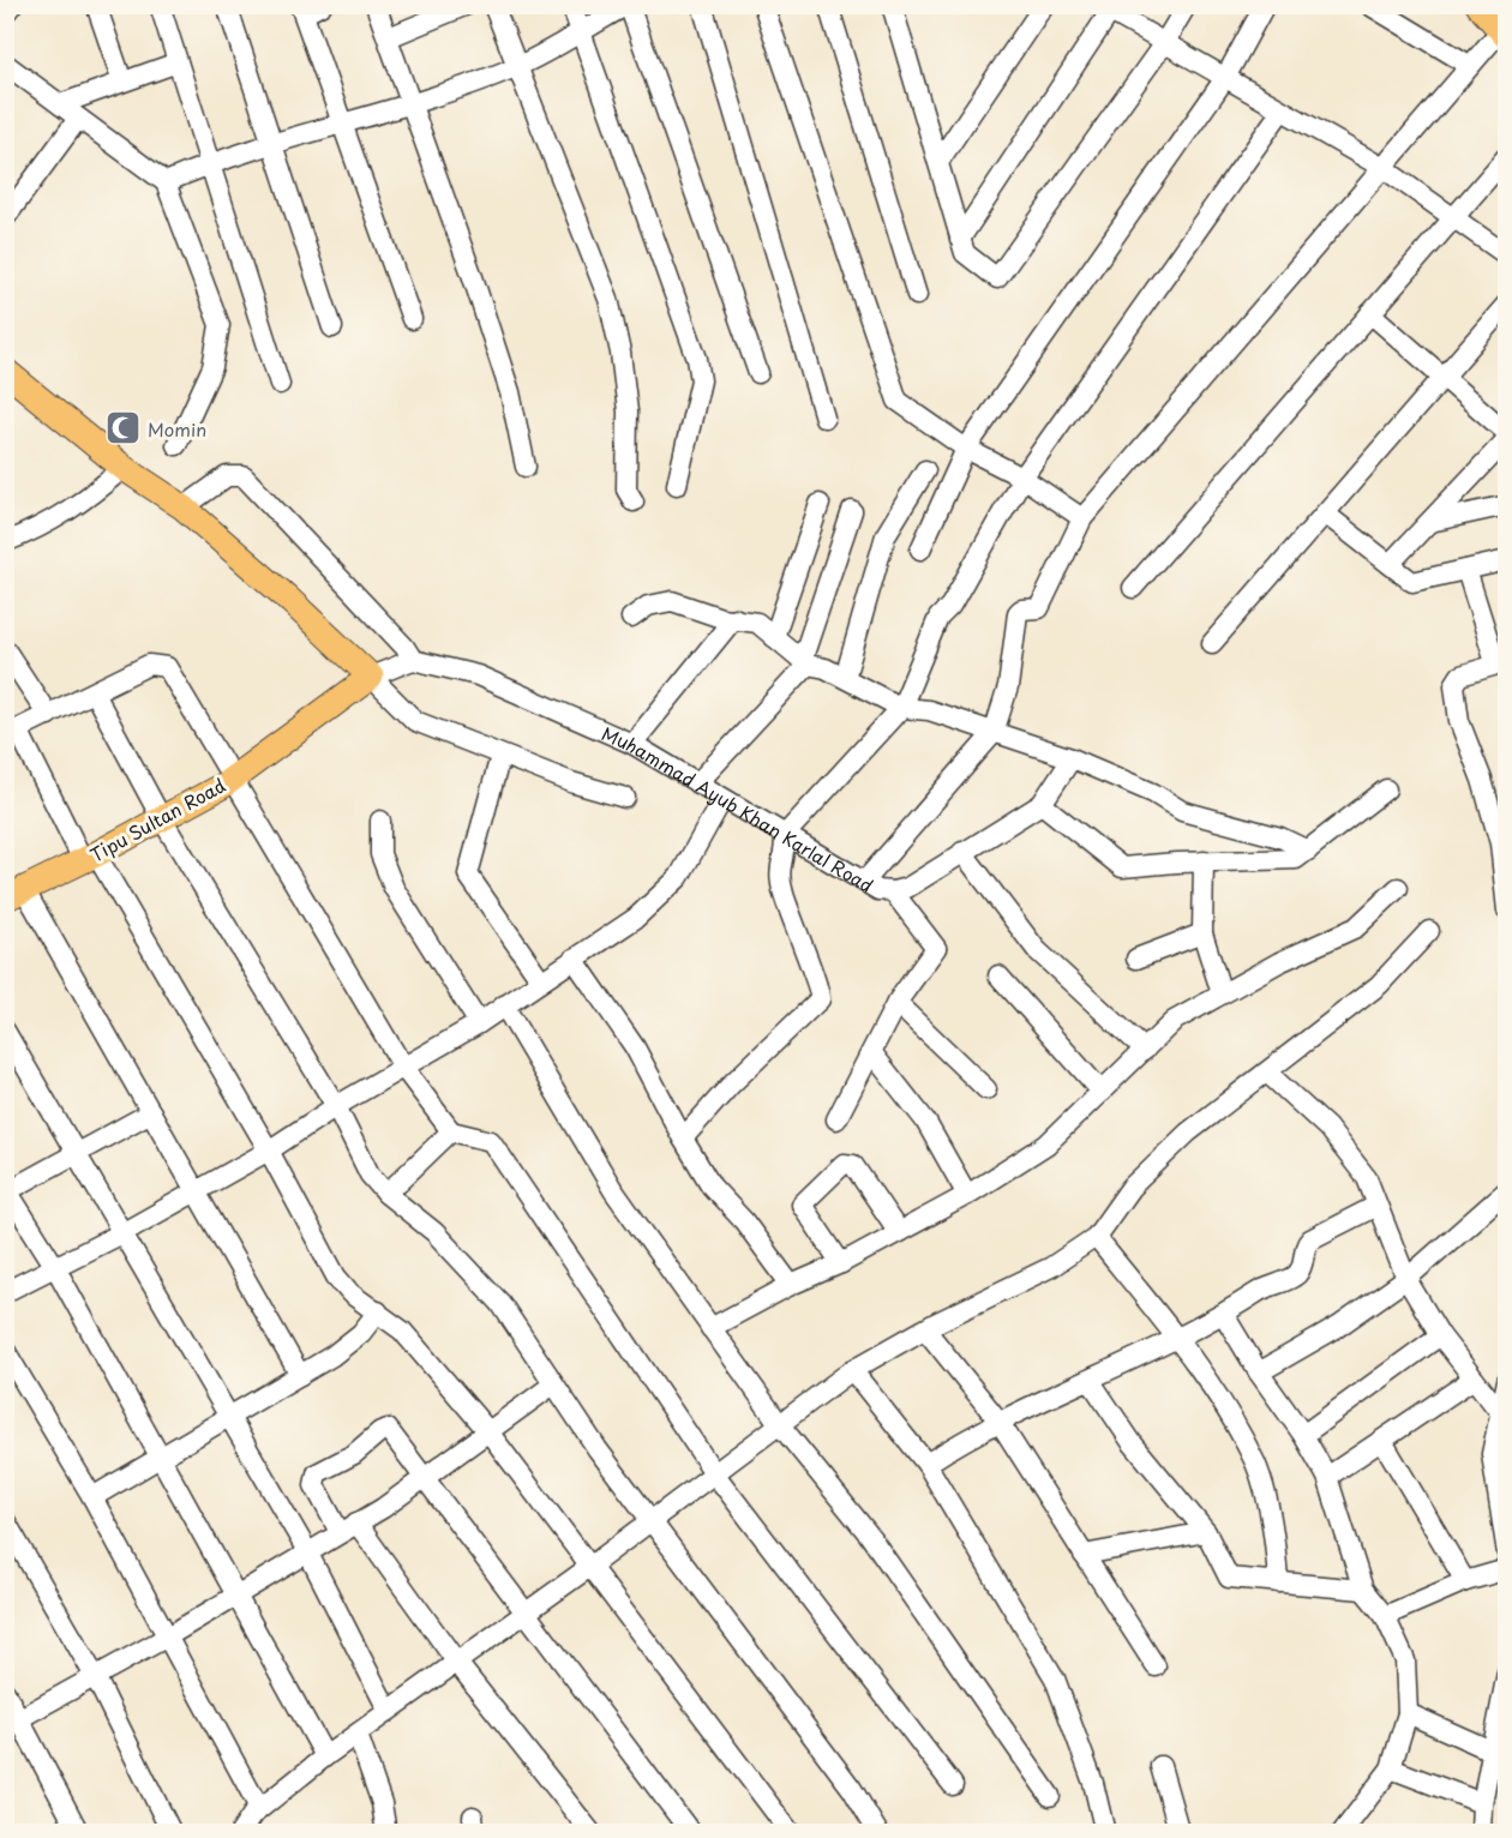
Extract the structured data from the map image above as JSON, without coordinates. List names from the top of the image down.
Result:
{
  "streets": {
    "main road": ["Tipu Sultan Road"],
    "street": ["Muhammad Ayub Khan Karlal Road"]
  },
  "places": {
    "mosque": ["Momin"]
  }
}
